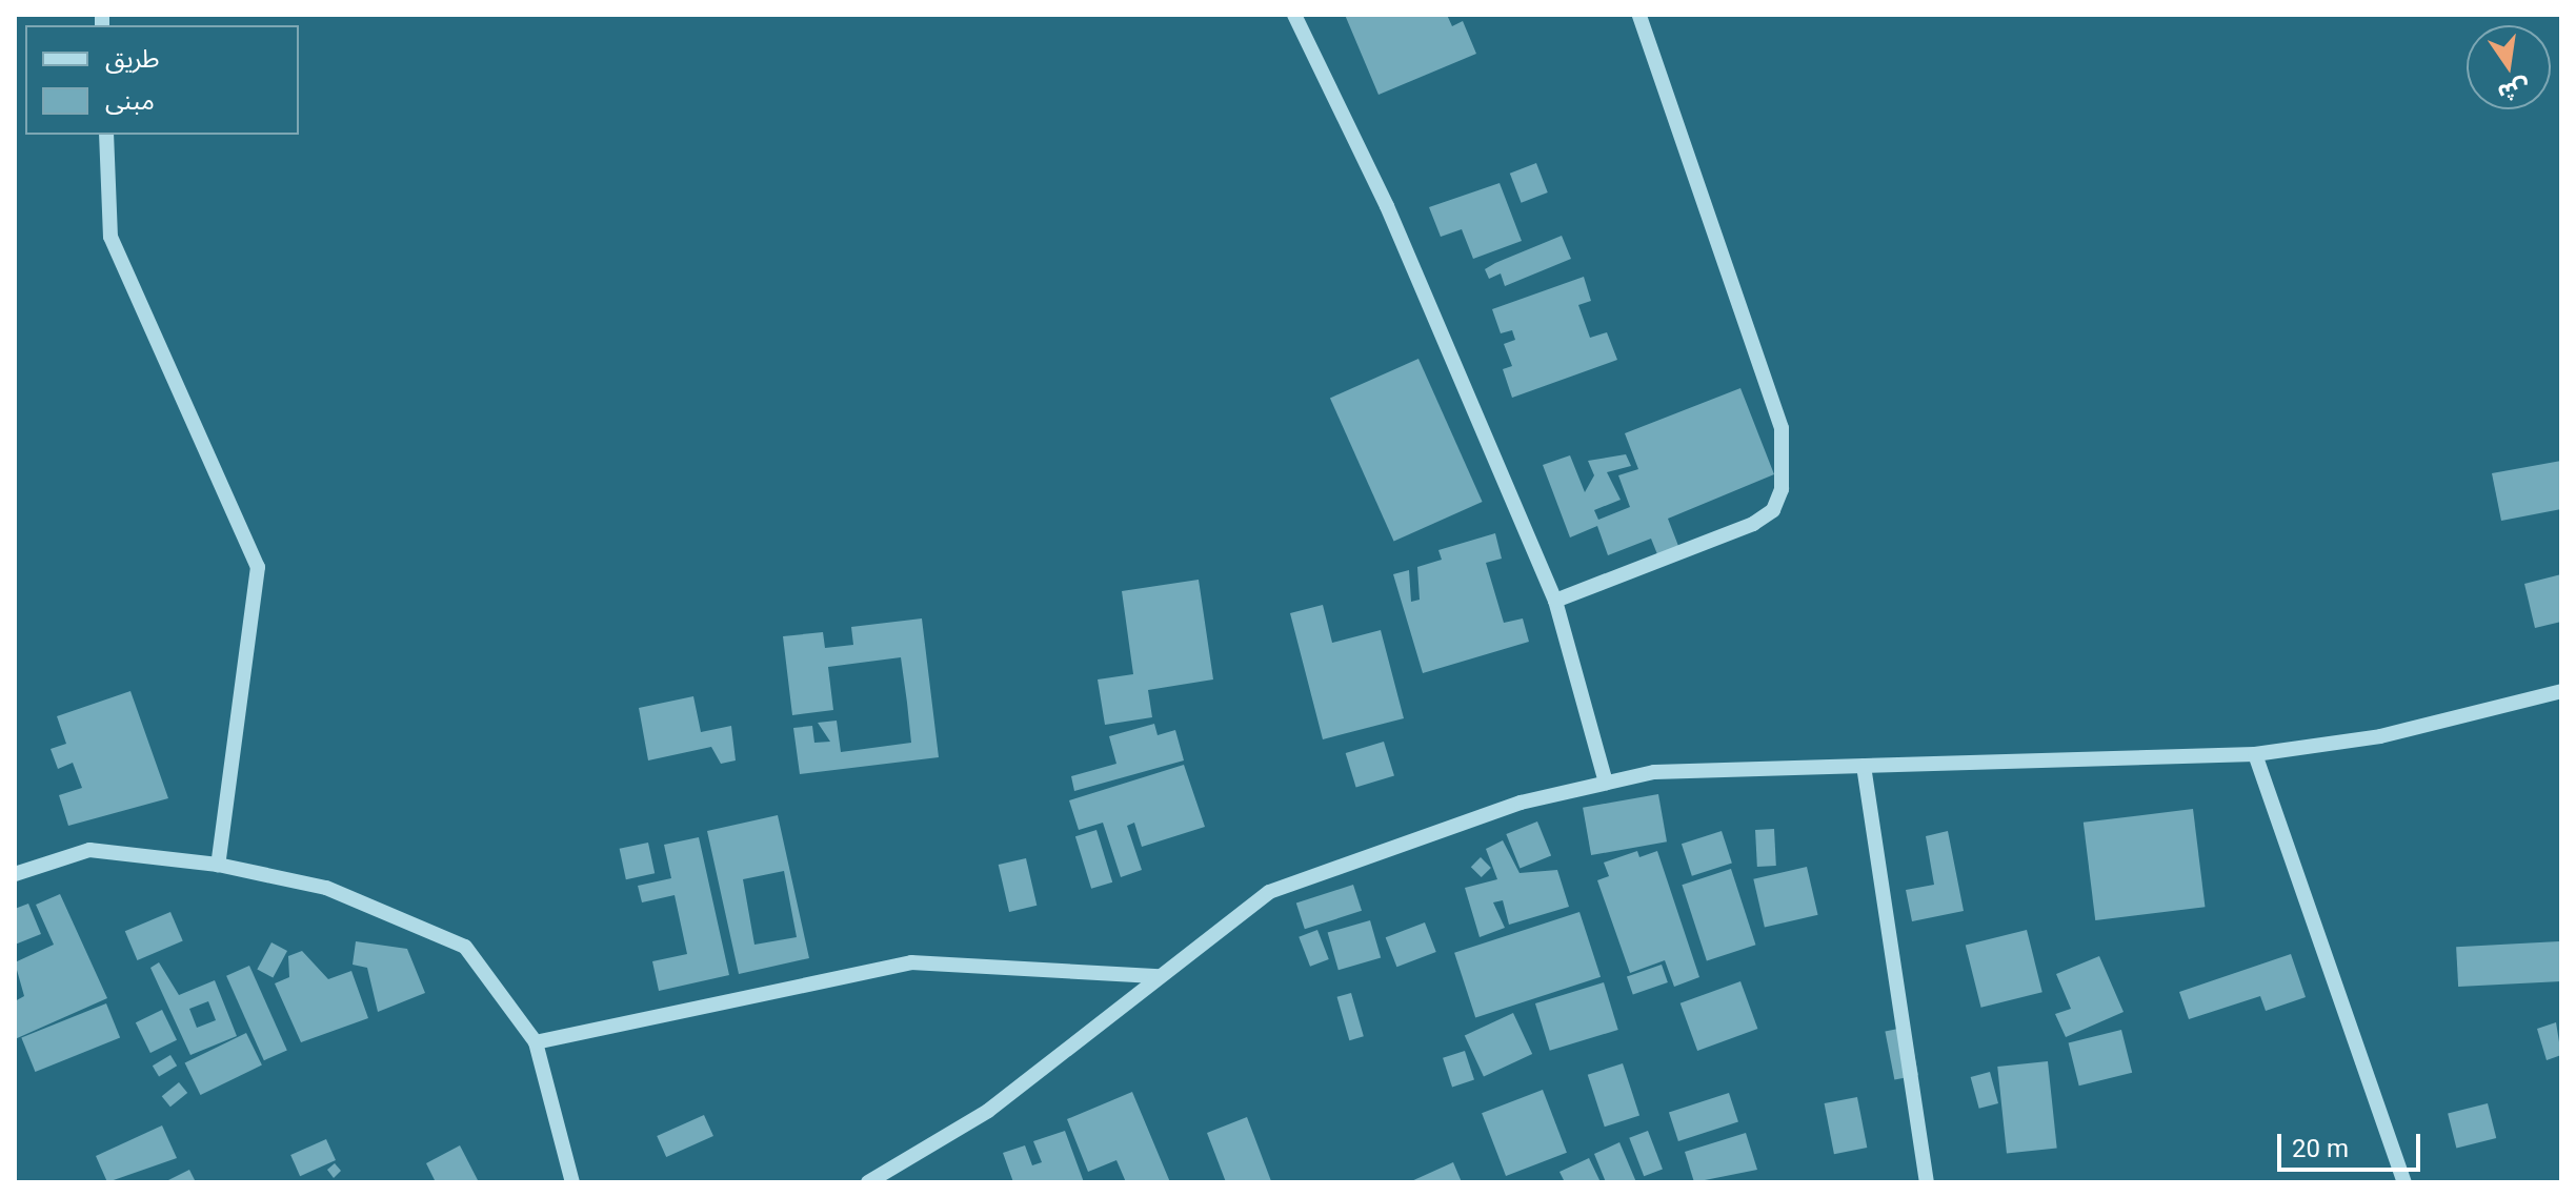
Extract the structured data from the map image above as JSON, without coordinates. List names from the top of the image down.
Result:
{
  "legend": ["طريق", "مبنى"],
  "scale_bar": "20 m",
  "north": "bottom"
}
